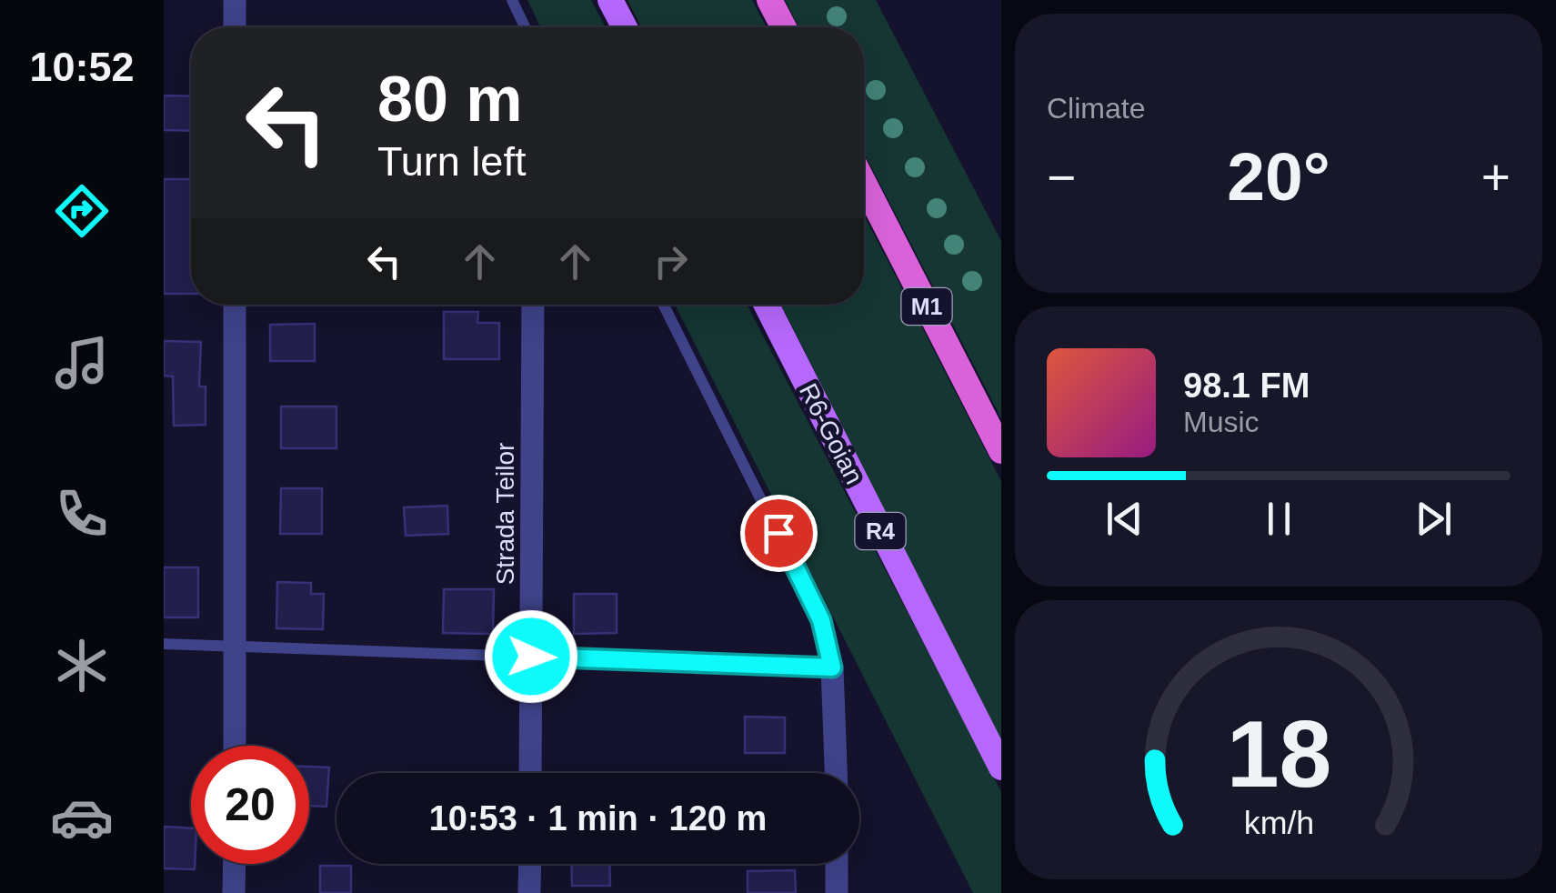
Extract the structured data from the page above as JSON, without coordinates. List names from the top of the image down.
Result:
{
  "streets": {
    "highway": ["M1"],
    "main road": ["R6-Goian", "R4"],
    "street": ["Strada Teilor"]
  },
  "page": {
    "tabs": "10:52",
    "tile": "Climate",
    "turn": ["80 m", "Turn left"],
    "heat": ["−", "20°", "+"],
    "song": ["98.1 FM", "Music"],
    "limit": "20",
    "trip": "10:53 · 1 min · 120 m",
    "gauge": ["18", "km/h"]
  }
}
